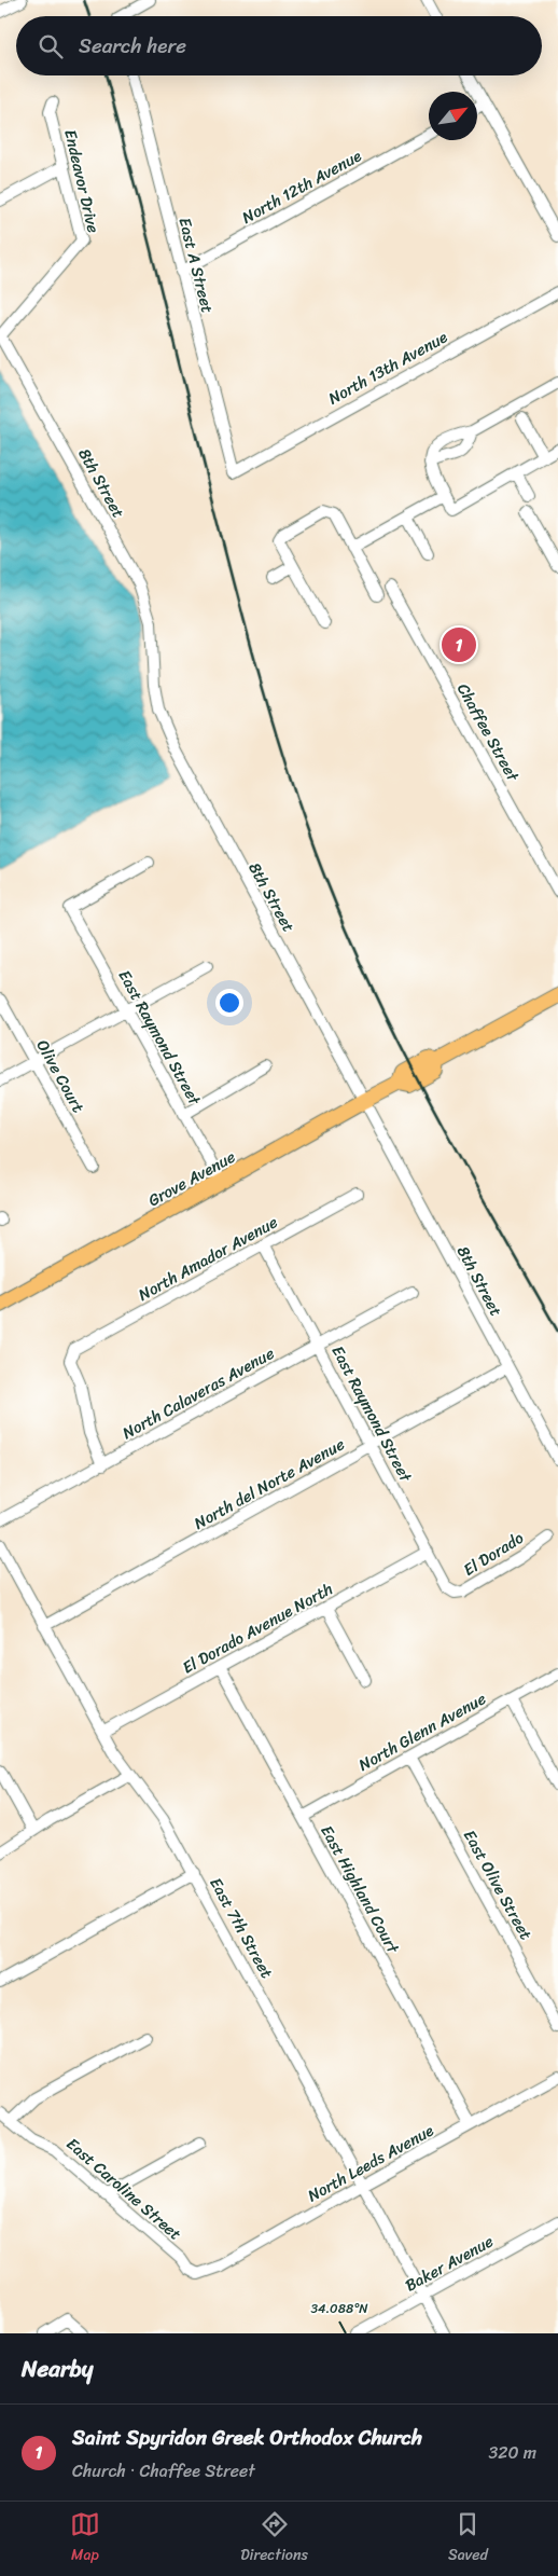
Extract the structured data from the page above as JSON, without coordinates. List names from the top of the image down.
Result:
{
  "streets": {
    "main road": ["Grove Avenue"],
    "street": [
      "Endeavor Drive",
      "North 12th Avenue",
      "East A Street",
      "North 13th Avenue",
      "8th Street",
      "Chaffee Street",
      "East Raymond Street",
      "Olive Court",
      "North Amador Avenue",
      "North Calaveras Avenue",
      "North del Norte Avenue",
      "El Dorado",
      "El Dorado Avenue North",
      "North Glenn Avenue",
      "East Olive Street",
      "East Highland Court",
      "East 7th Street",
      "North Leeds Avenue",
      "East Caroline Street",
      "Baker Avenue"
    ]
  },
  "crossings": [
    ["Endeavor Drive", "8th Street"],
    ["North 12th Avenue", "East A Street"],
    ["East A Street", "North 13th Avenue"],
    ["8th Street", "Grove Avenue"],
    ["8th Street", "North del Norte Avenue"],
    ["East Raymond Street", "Grove Avenue"],
    ["East Raymond Street", "North Amador Avenue"],
    ["East Raymond Street", "North Calaveras Avenue"],
    ["East Raymond Street", "North del Norte Avenue"],
    ["East Raymond Street", "El Dorado"],
    ["East Raymond Street", "El Dorado Avenue North"],
    ["North Amador Avenue", "North Calaveras Avenue"],
    ["North del Norte Avenue", "East 7th Street"],
    ["El Dorado Avenue North", "East Highland Court"],
    ["El Dorado Avenue North", "East 7th Street"],
    ["North Glenn Avenue", "East Olive Street"],
    ["North Glenn Avenue", "East Highland Court"],
    ["East Highland Court", "North Leeds Avenue"],
    ["East 7th Street", "North Leeds Avenue"],
    ["East 7th Street", "Baker Avenue"],
    ["North Leeds Avenue", "East Caroline Street"]
  ],
  "north": "top right",
  "page": {
    "search": "Search here",
    "pins": "1",
    "heading": "Nearby",
    "list": [
      {
        "mark": "1",
        "name": "Saint Spyridon Greek Orthodox Church",
        "note": "Church · Chaffee Street",
        "value": "320 m"
      }
    ],
    "nav": ["Map", "Directions", "Saved"]
  },
  "coordinates": ["34.088°N"]
}
